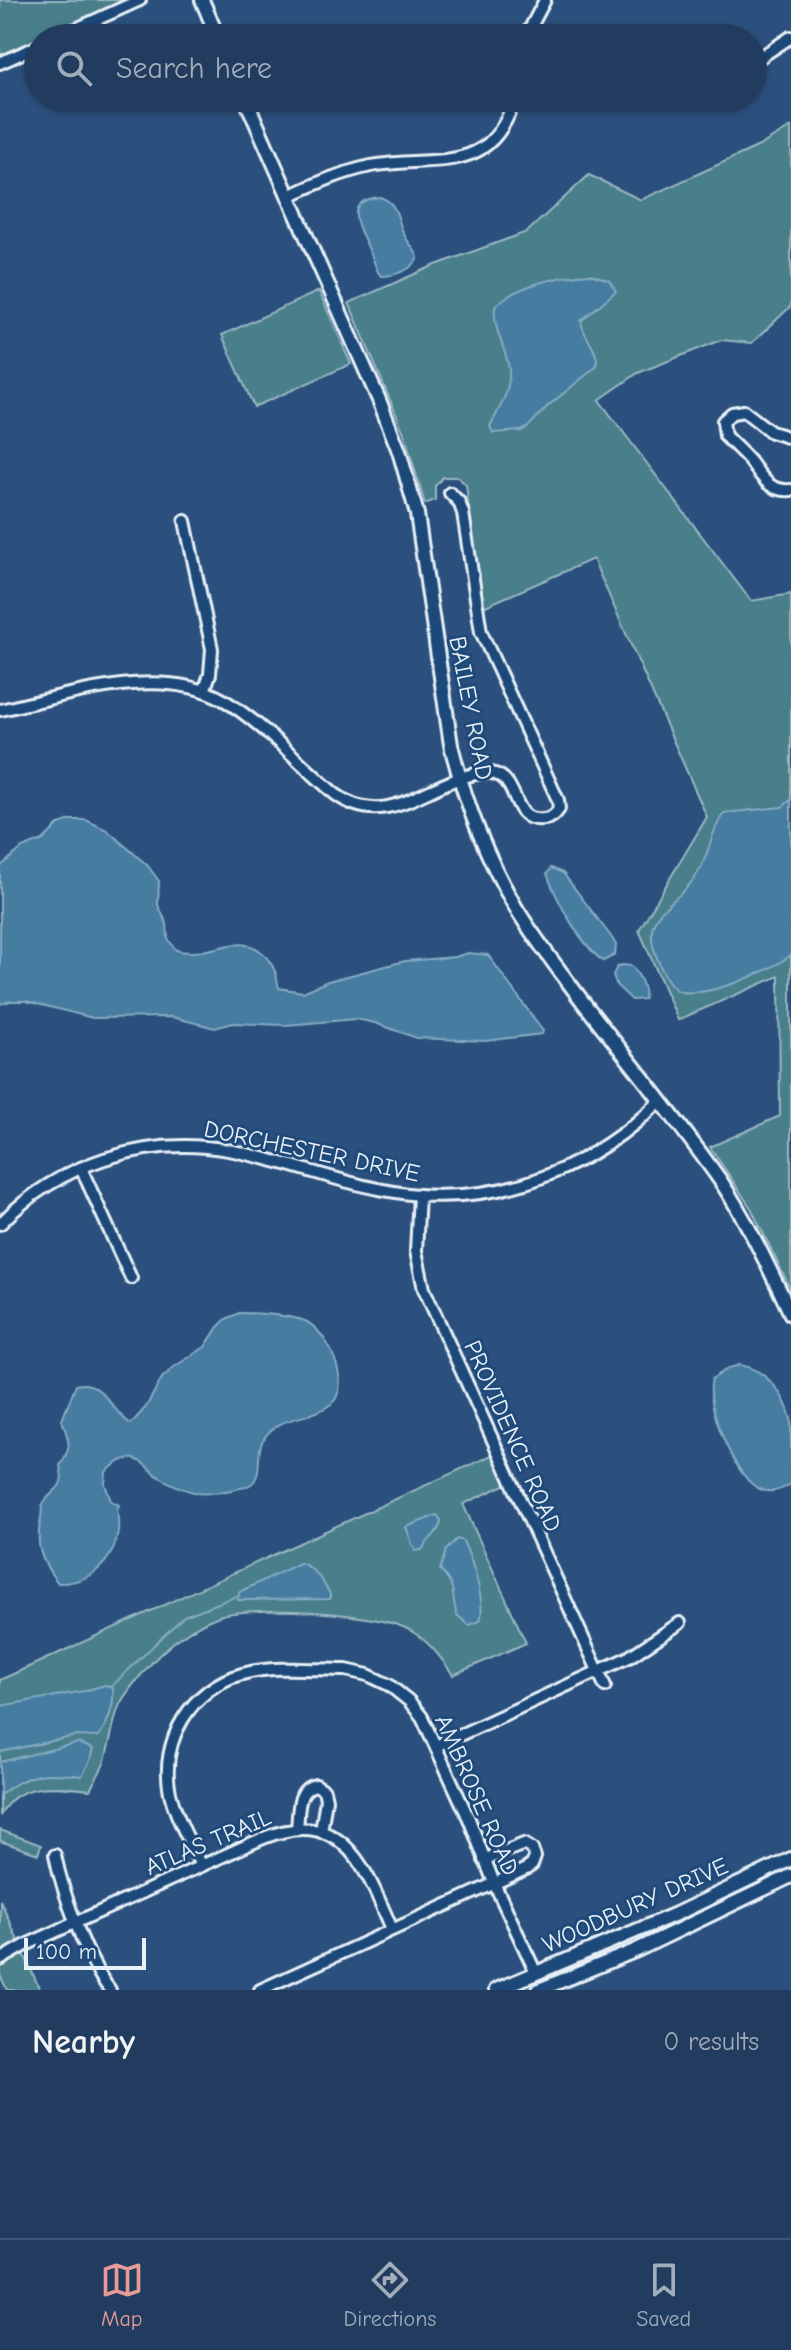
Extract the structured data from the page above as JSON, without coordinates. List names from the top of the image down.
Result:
{
  "streets": {
    "main road": ["BAILEY ROAD", "WOODBURY DRIVE"],
    "street": [
      "DORCHESTER DRIVE",
      "PROVIDENCE ROAD",
      "AMBROSE ROAD",
      "ATLAS TRAIL"
    ]
  },
  "crossings": [
    ["BAILEY ROAD", "DORCHESTER DRIVE"],
    ["DORCHESTER DRIVE", "PROVIDENCE ROAD"],
    ["AMBROSE ROAD", "ATLAS TRAIL"],
    ["AMBROSE ROAD", "WOODBURY DRIVE"]
  ],
  "scale_bar": "100 m",
  "page": {
    "search": "Search here",
    "scale": "100 m",
    "heading": ["Nearby", "0 results"],
    "nav": ["Map", "Directions", "Saved"]
  }
}
